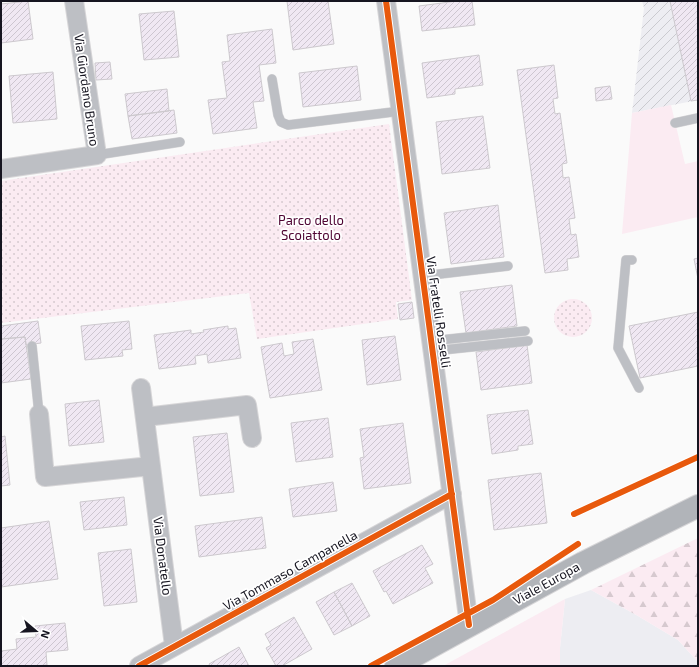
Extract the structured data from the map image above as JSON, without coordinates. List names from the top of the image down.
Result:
{
  "streets": {
    "main road": ["Viale Europa"],
    "street": [
      "Via Giordano Bruno",
      "Via Fratelli Rosselli",
      "Via Donatello",
      "Via Tommaso Campanella"
    ]
  },
  "crossings": [
    ["Via Fratelli Rosselli", "Via Tommaso Campanella"],
    ["Via Fratelli Rosselli", "Viale Europa"],
    ["Via Donatello", "Via Tommaso Campanella"]
  ],
  "parks": ["Parco dello Scoiattolo"],
  "north": "right"
}
